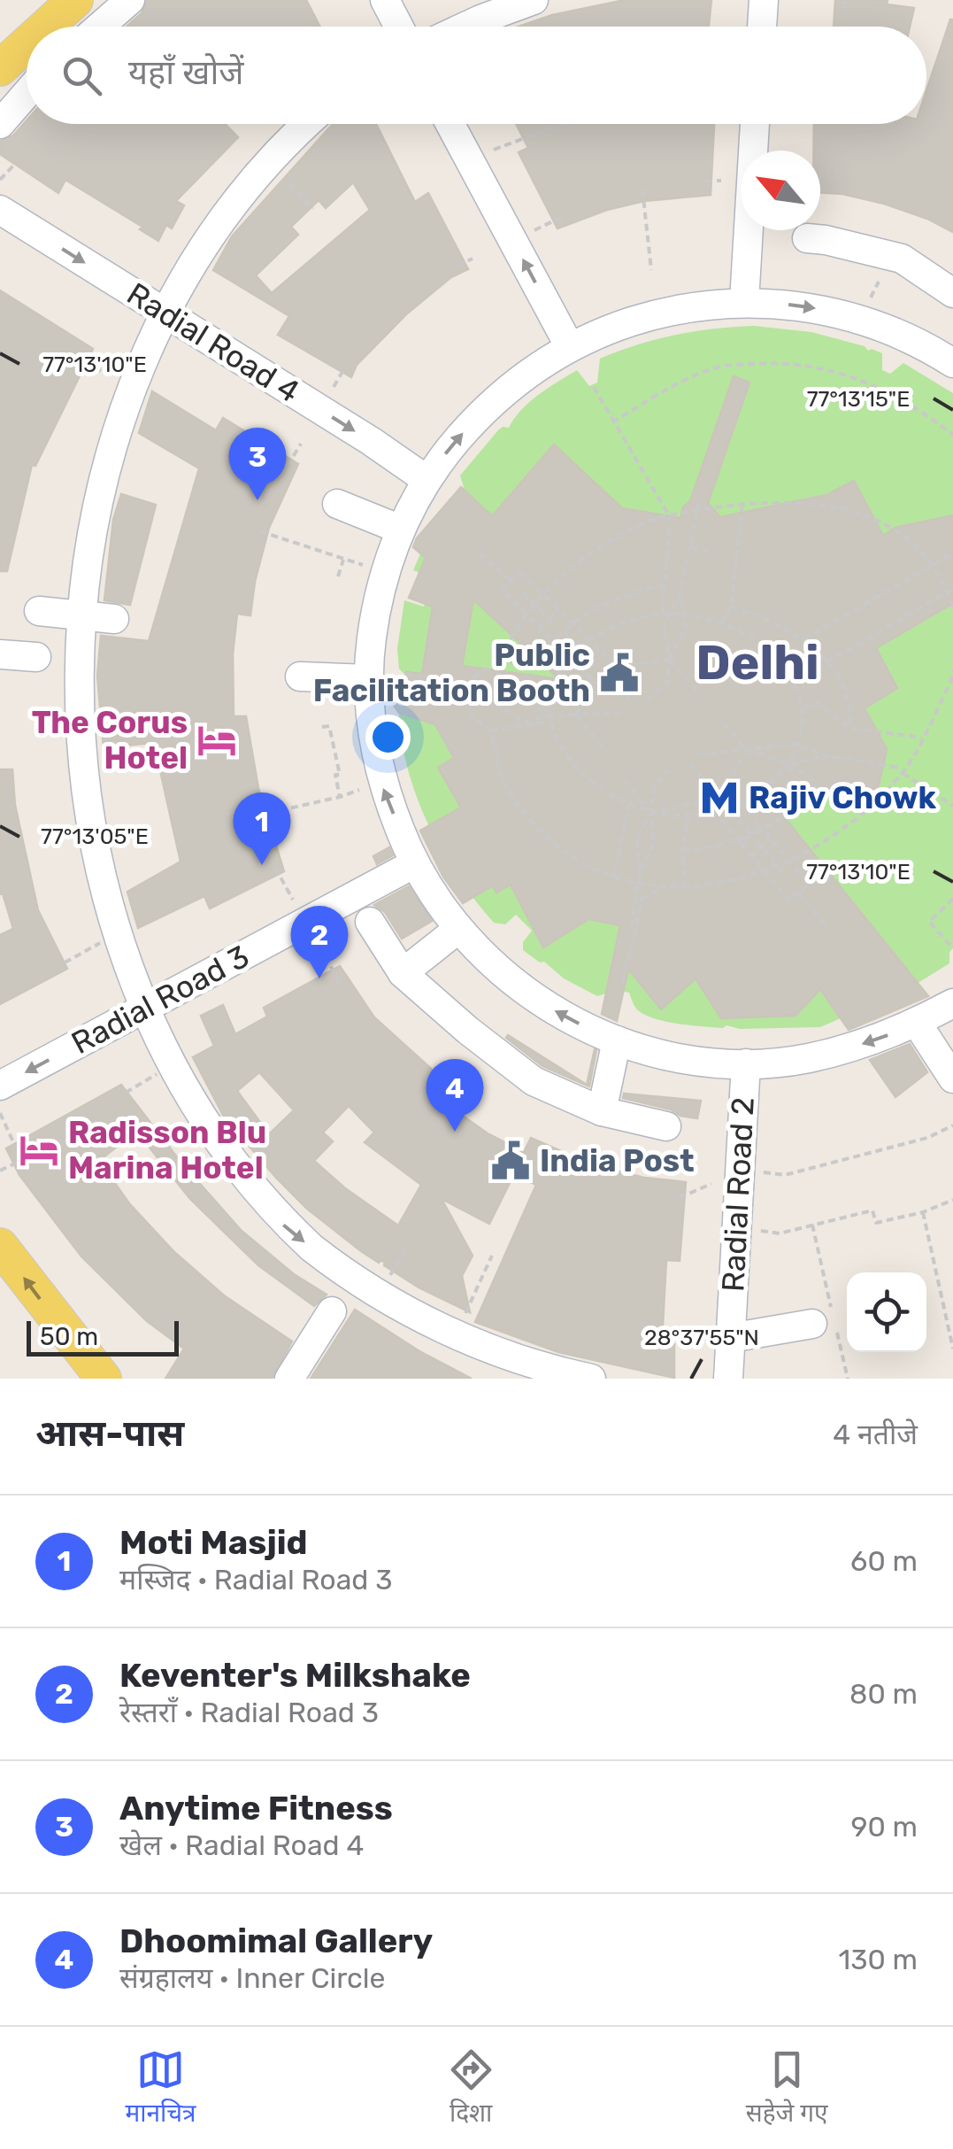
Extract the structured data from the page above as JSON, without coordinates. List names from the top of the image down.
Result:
{
  "streets": {
    "street": ["Radial Road 4", "Radial Road 3", "Radial Road 2"]
  },
  "one_way": ["Radial Road 4"],
  "districts": ["Delhi"],
  "places": {
    "public building": ["Public Facilitation Booth", "India Post"],
    "hotel": ["The Corus Hotel", "Radisson Blu Marina Hotel"],
    "metro station": ["Rajiv Chowk"]
  },
  "scale_bar": "50 m",
  "north": "top left",
  "page": {
    "search": "यहाँ खोजें",
    "pins": [
      "3",
      "1",
      "2",
      "4"
    ],
    "scale": "50 m",
    "heading": ["आस-पास", "4 नतीजे"],
    "list": [
      {
        "mark": "1",
        "name": "Moti Masjid",
        "note": "मस्जिद · Radial Road 3",
        "value": "60 m"
      },
      {
        "mark": "2",
        "name": "Keventer's Milkshake",
        "note": "रेस्तराँ · Radial Road 3",
        "value": "80 m"
      },
      {
        "mark": "3",
        "name": "Anytime Fitness",
        "note": "खेल · Radial Road 4",
        "value": "90 m"
      },
      {
        "mark": "4",
        "name": "Dhoomimal Gallery",
        "note": "संग्रहालय · Inner Circle",
        "value": "130 m"
      }
    ],
    "nav": ["मानचित्र", "दिशा", "सहेजे गए"]
  },
  "coordinates": [
    "77°13'10\"E",
    "77°13'15\"E",
    "77°13'05\"E",
    "28°37'55\"N"
  ]
}
